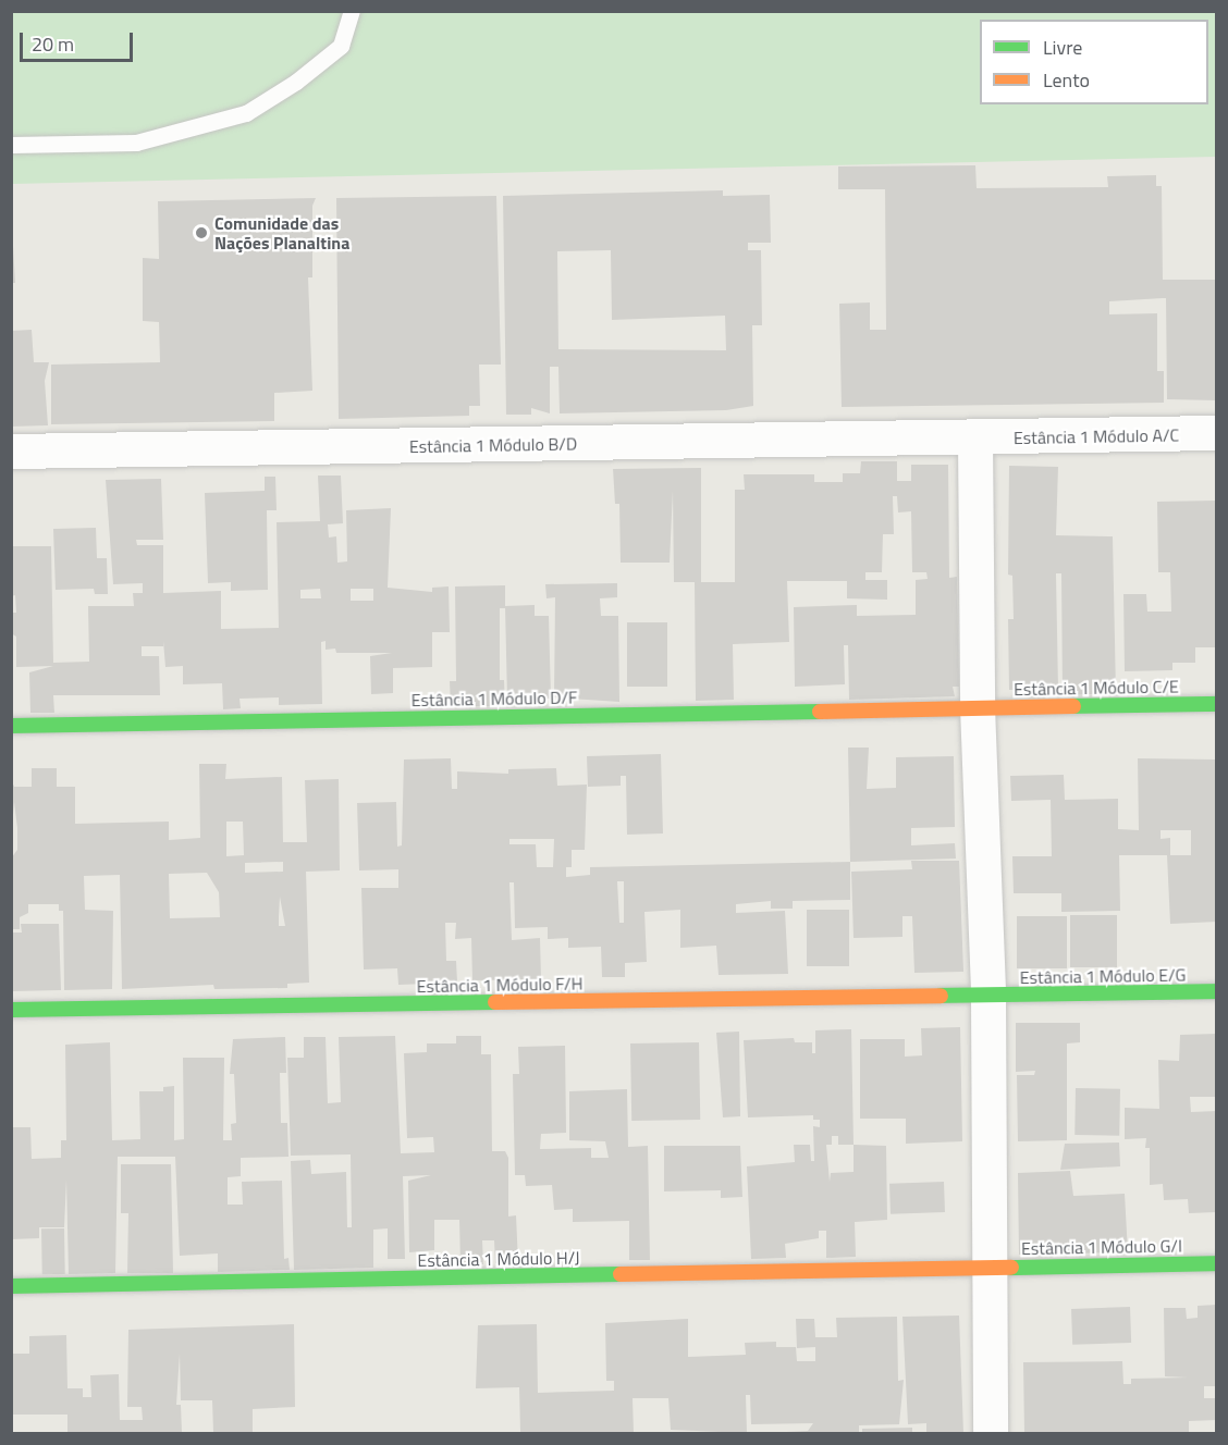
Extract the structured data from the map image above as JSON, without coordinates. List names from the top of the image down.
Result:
{
  "streets": {
    "street": [
      "Estância 1 Módulo A/C",
      "Estância 1 Módulo B/D",
      "Estância 1 Módulo C/E",
      "Estância 1 Módulo D/F",
      "Estância 1 Módulo E/G",
      "Estância 1 Módulo F/H",
      "Estância 1 Módulo G/I",
      "Estância 1 Módulo H/J"
    ]
  },
  "crossings": [
    ["Estância 1 Módulo A/C", "Estância 1 Módulo B/D"],
    ["Estância 1 Módulo C/E", "Estância 1 Módulo D/F"],
    ["Estância 1 Módulo E/G", "Estância 1 Módulo F/H"],
    ["Estância 1 Módulo G/I", "Estância 1 Módulo H/J"]
  ],
  "places": ["Comunidade das Nações Planaltina"],
  "legend": ["Livre", "Lento"],
  "scale_bar": "20 m"
}
